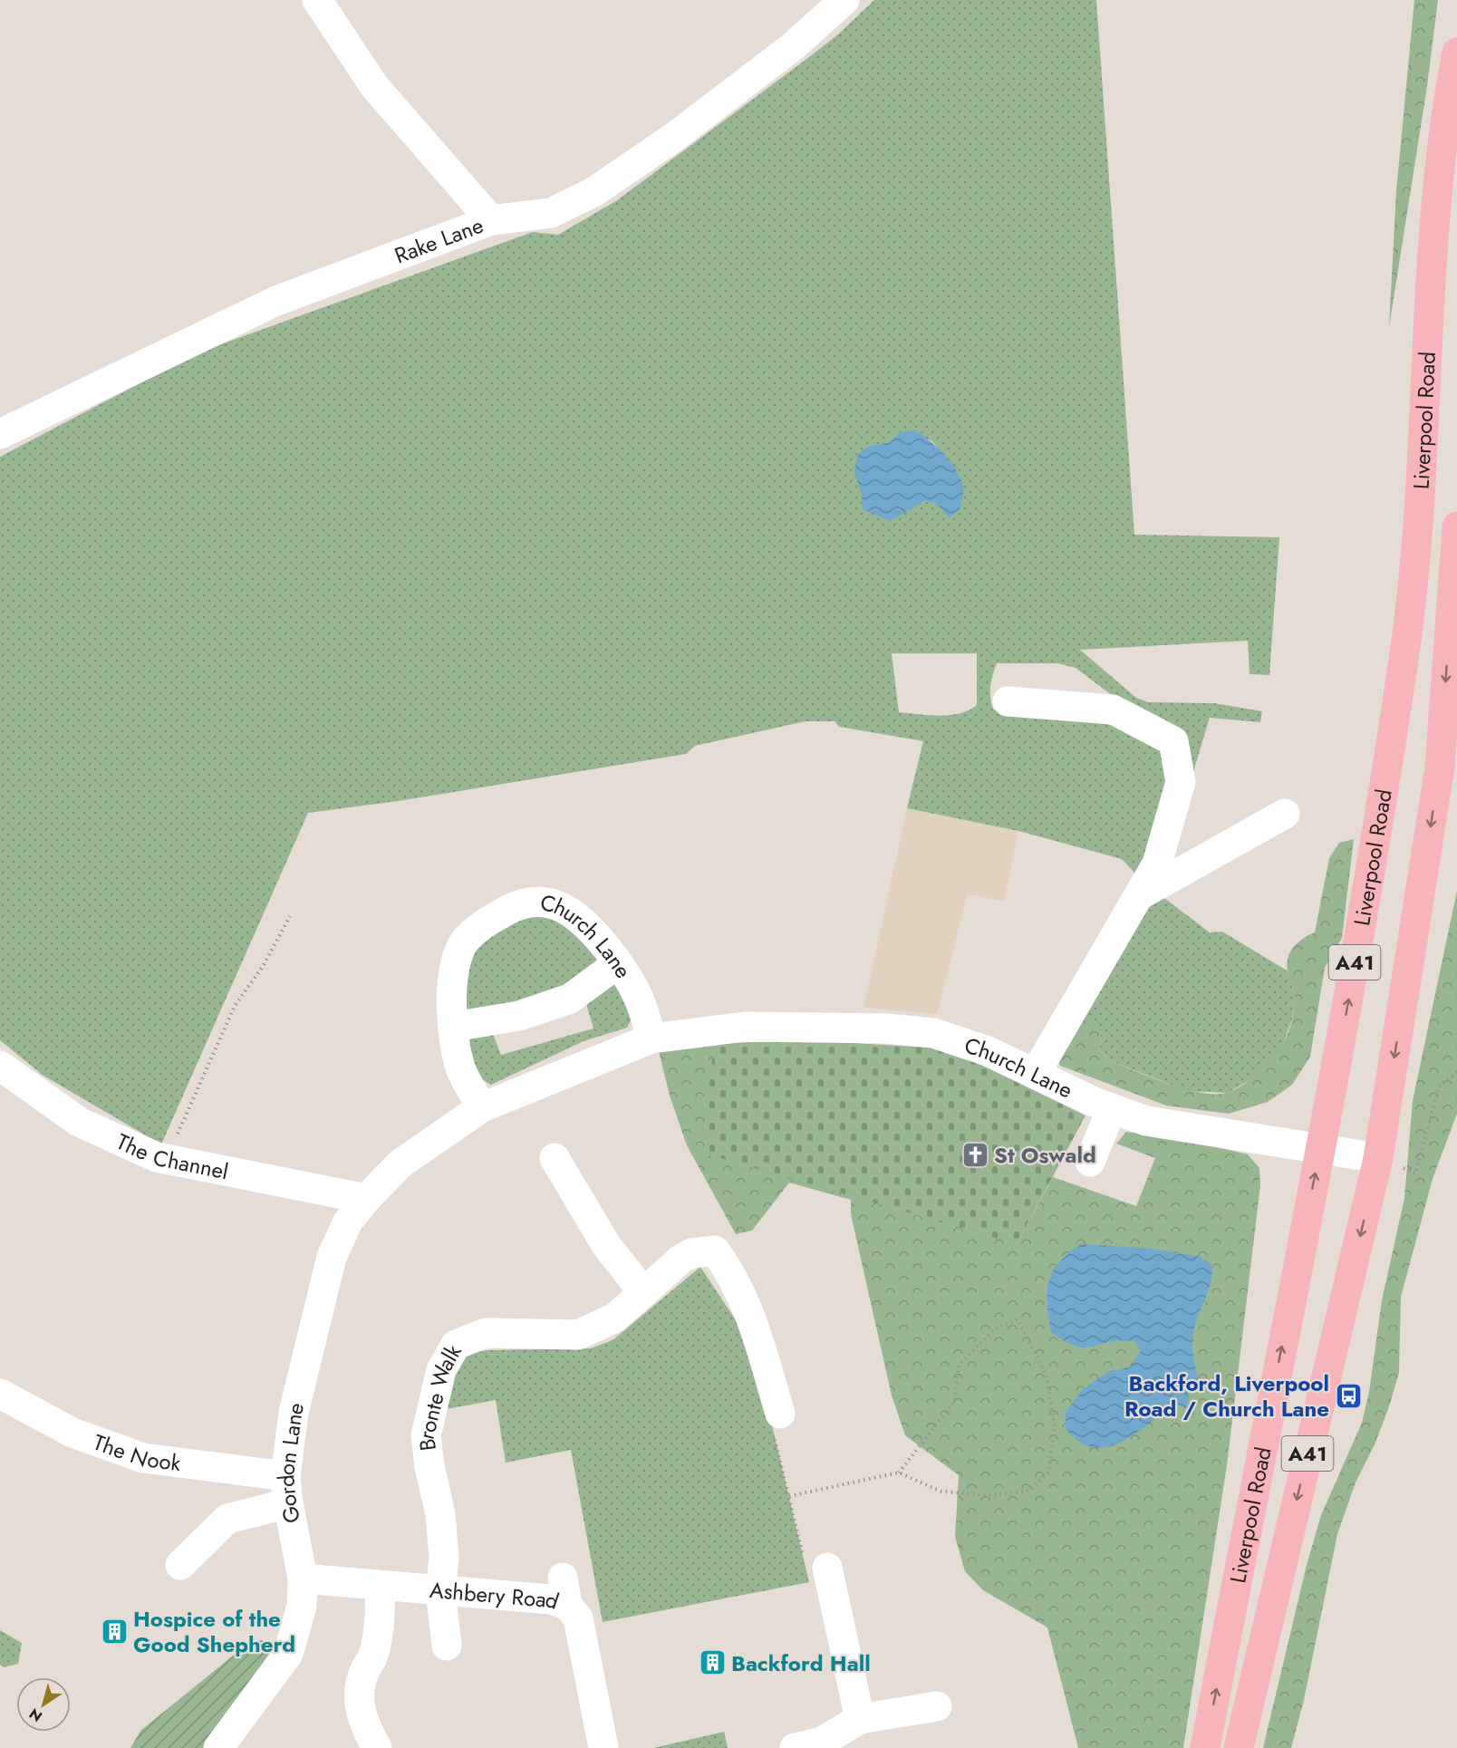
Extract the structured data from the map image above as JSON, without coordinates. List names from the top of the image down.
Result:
{
  "streets": {
    "highway": ["Liverpool Road", "A41"],
    "street": [
      "Rake Lane",
      "Church Lane",
      "The Channel",
      "Bronte Walk",
      "The Nook",
      "Gordon Lane",
      "Ashbery Road"
    ]
  },
  "crossings": [
    ["Liverpool Road", "Church Lane"],
    ["Church Lane", "The Channel"],
    ["Church Lane", "Gordon Lane"],
    ["The Channel", "Gordon Lane"],
    ["Bronte Walk", "Ashbery Road"],
    ["The Nook", "Gordon Lane"],
    ["Gordon Lane", "Ashbery Road"]
  ],
  "places": {
    "church": ["St Oswald"],
    "bus stop": ["Backford, Liverpool Road / Church Lane"],
    "building": ["Hospice of the Good Shepherd", "Backford Hall"]
  },
  "north": "bottom left"
}
